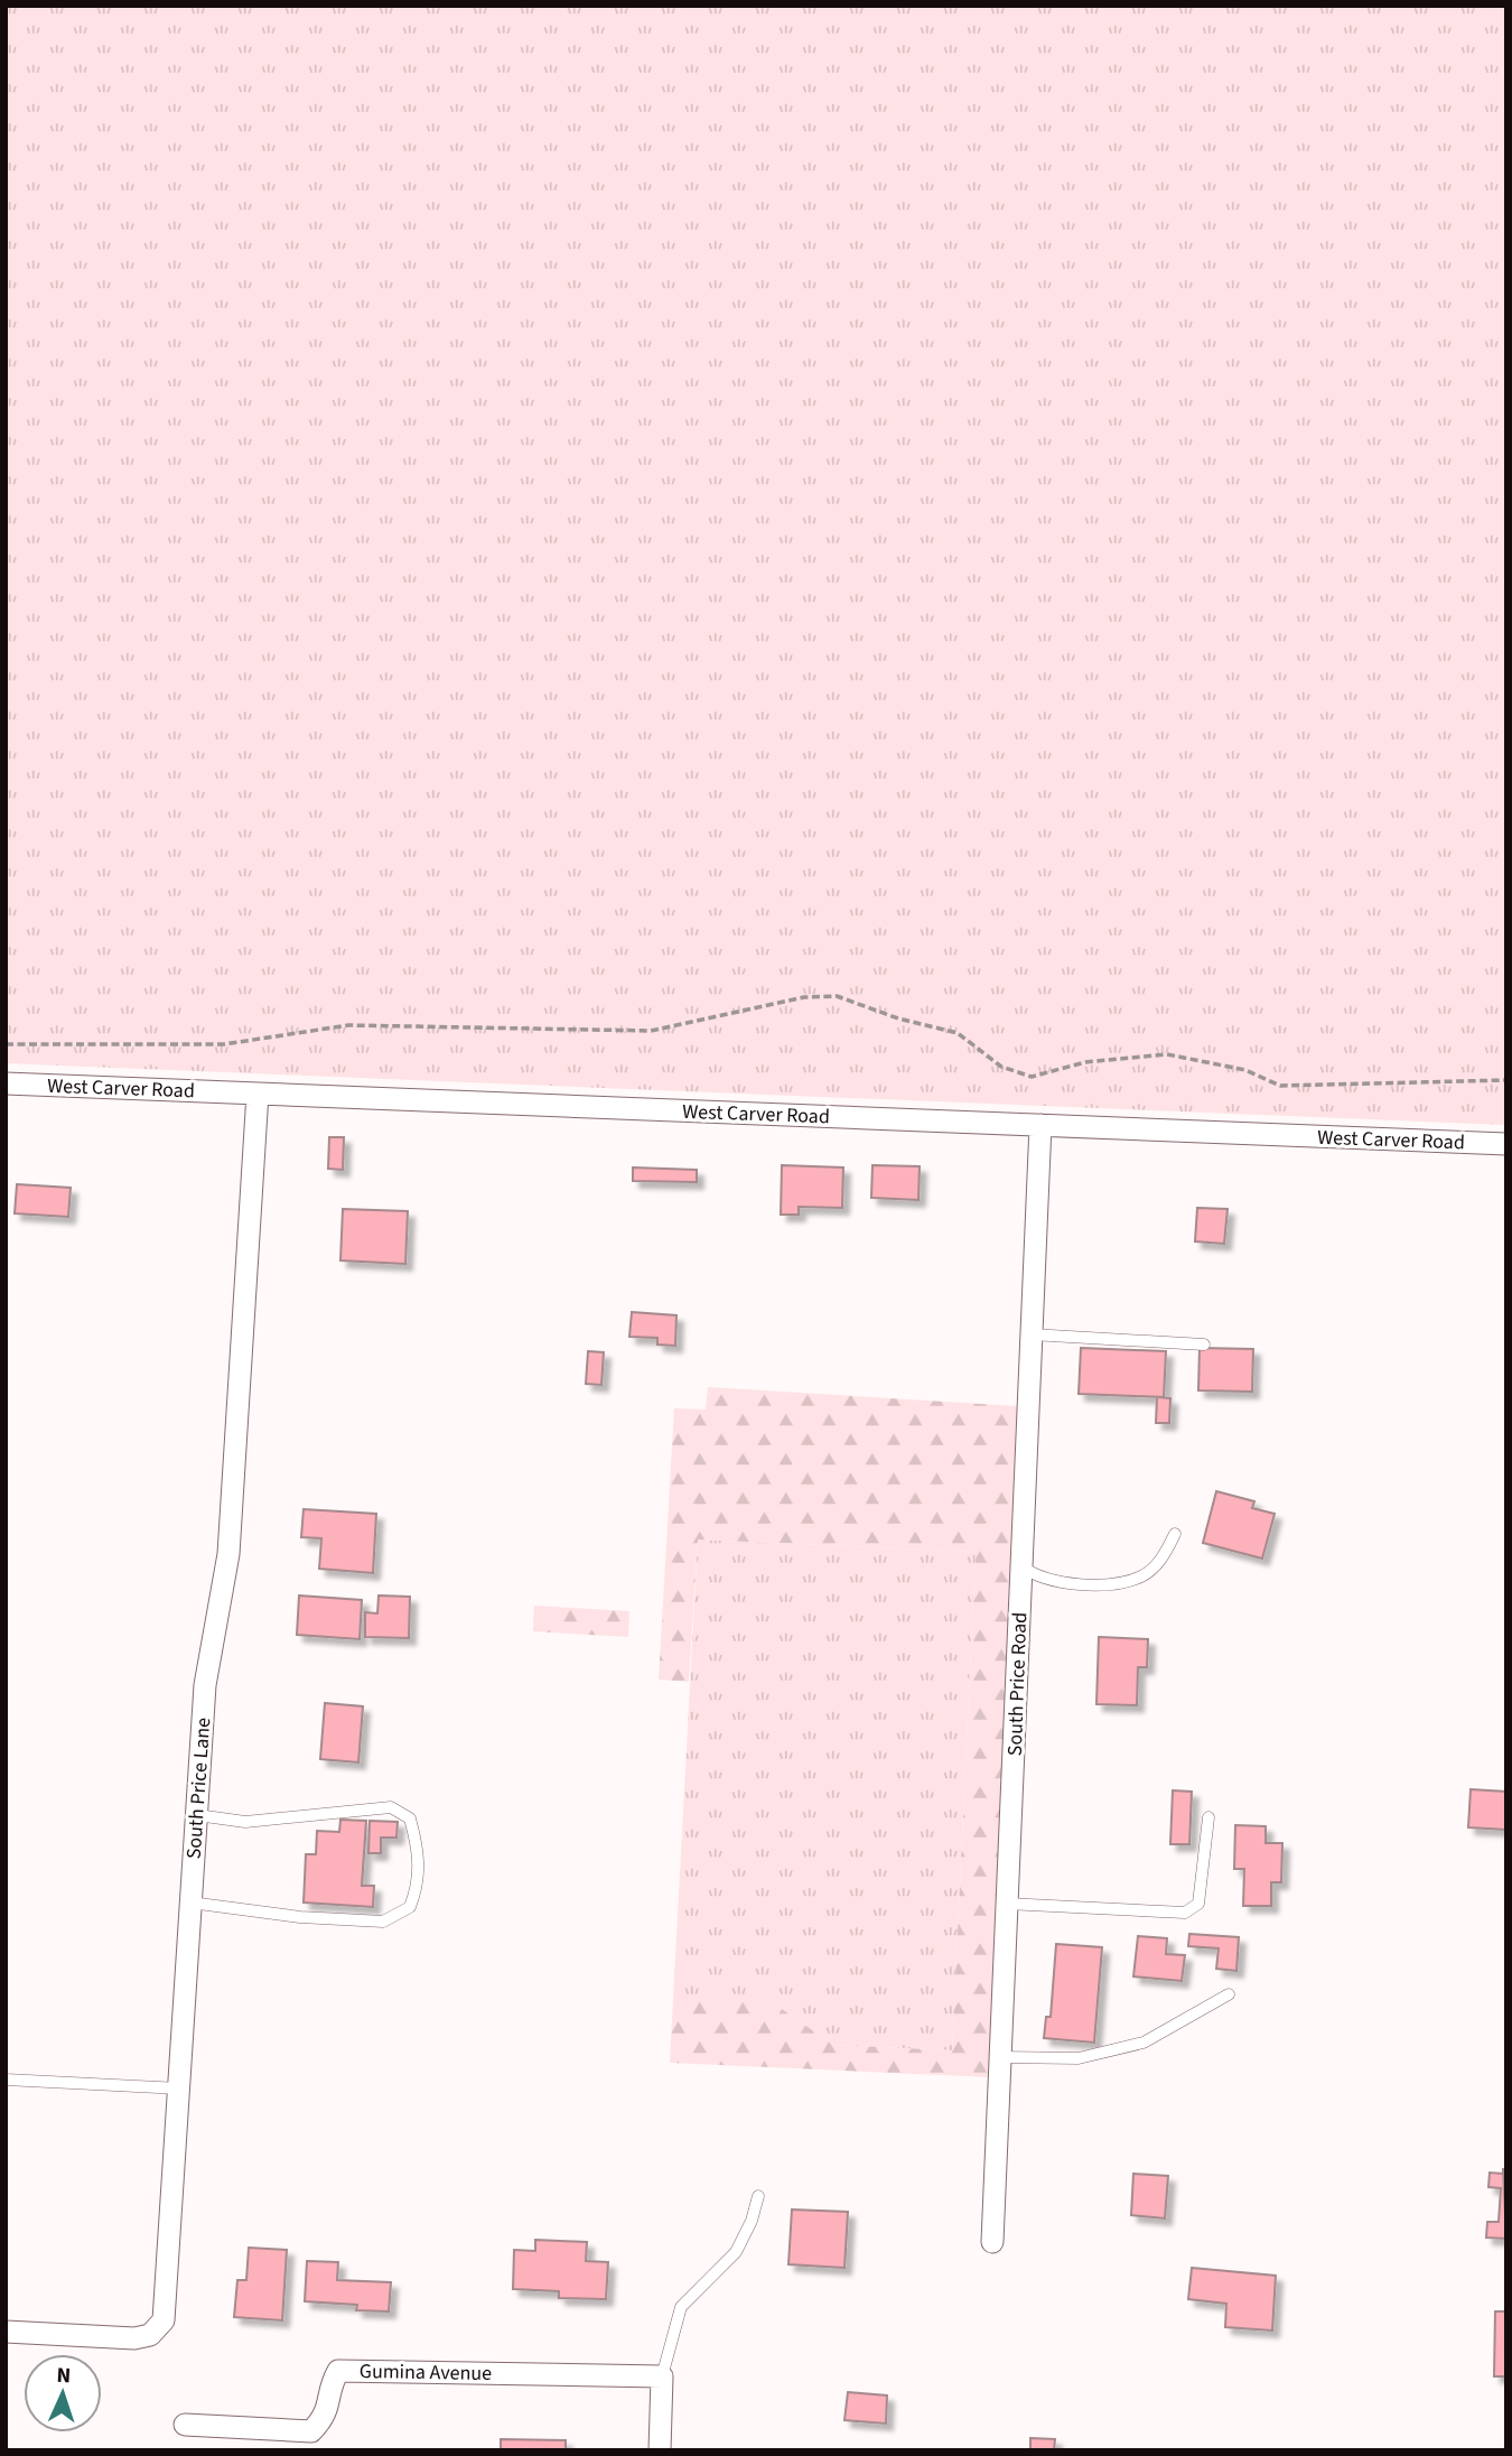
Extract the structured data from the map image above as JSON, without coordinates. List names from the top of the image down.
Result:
{
  "streets": {
    "street": [
      "West Carver Road",
      "South Price Road",
      "South Price Lane",
      "Gumina Avenue"
    ]
  },
  "crossings": [
    ["West Carver Road", "South Price Road"],
    ["West Carver Road", "South Price Lane"]
  ],
  "north": "top"
}
